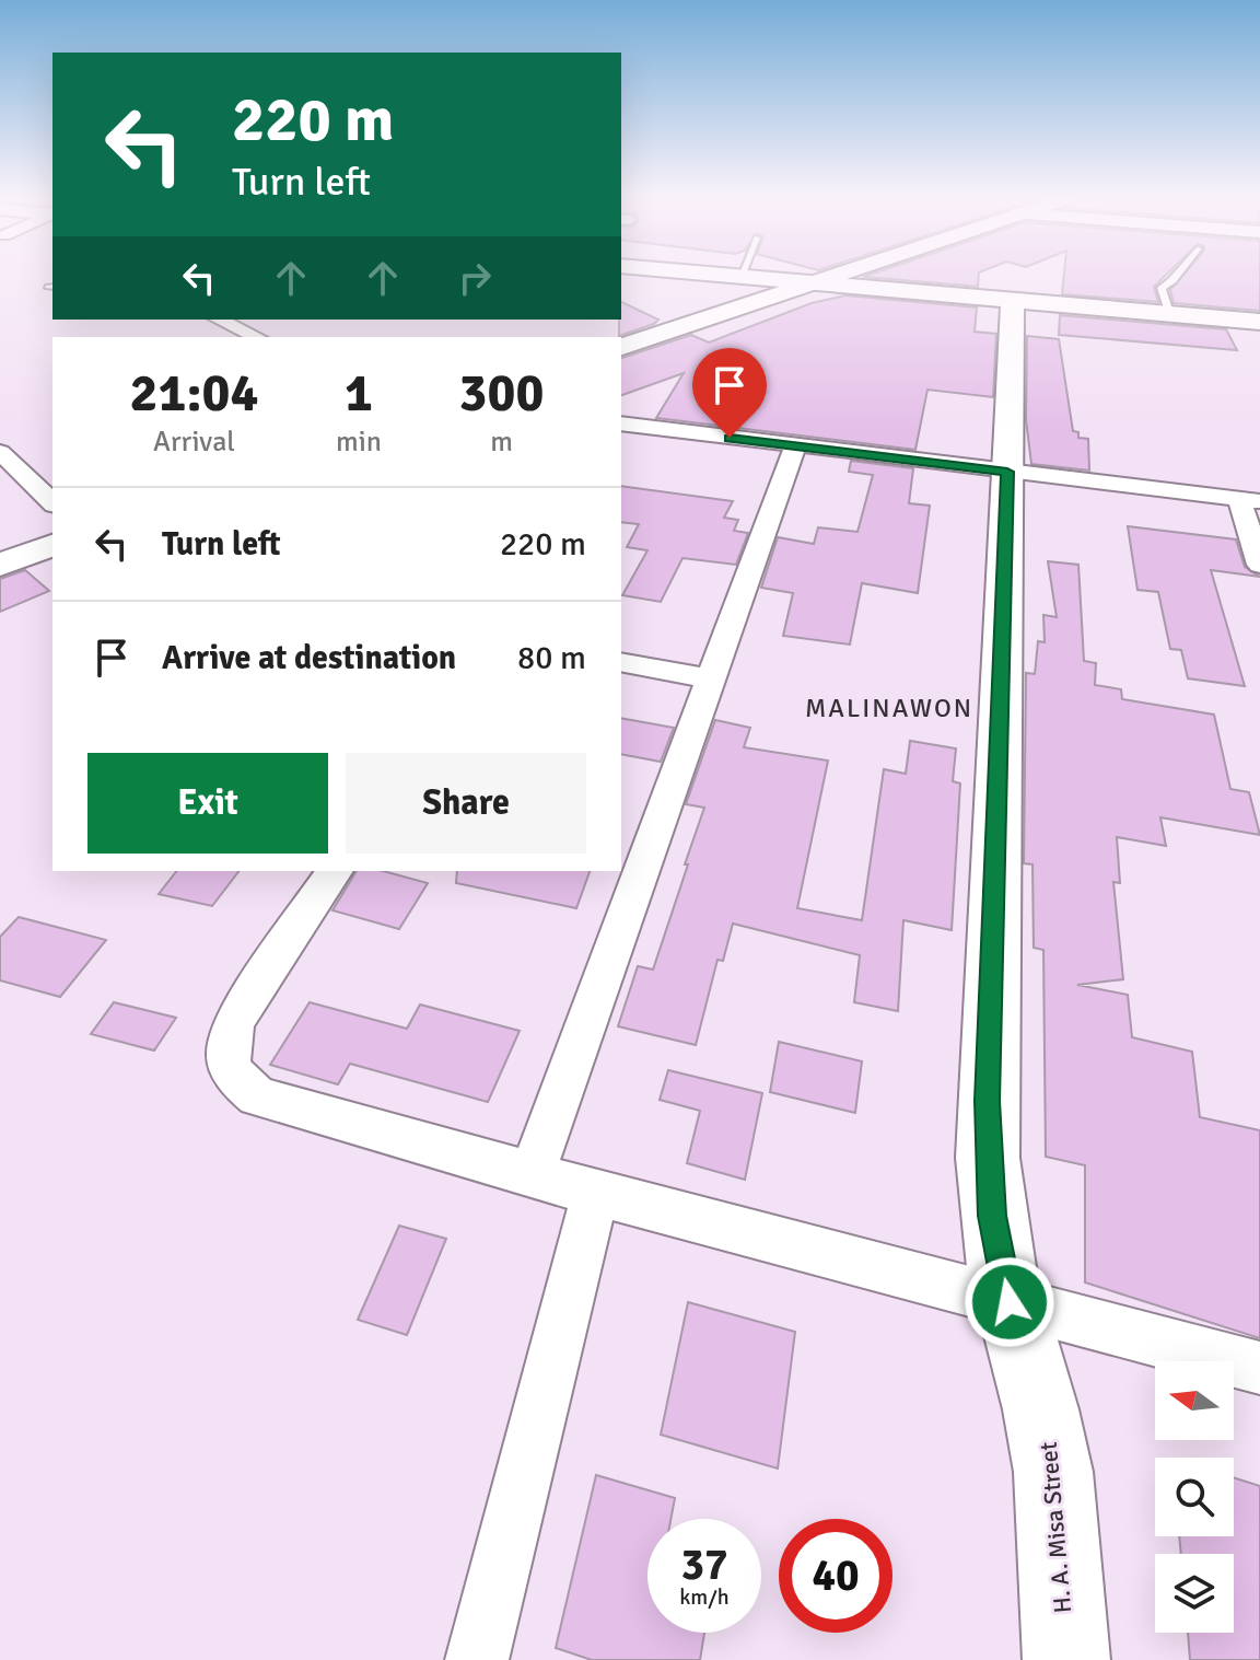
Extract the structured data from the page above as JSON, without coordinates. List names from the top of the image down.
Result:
{
  "streets": {
    "main road": ["H. A. Misa Street"]
  },
  "districts": ["MALINAWON"],
  "north": "left",
  "page": {
    "turn": ["220 m", "Turn left"],
    "eta": [
      "21:04",
      "Arrival",
      "1",
      "min",
      "300",
      "m"
    ],
    "list": [
      {
        "name": "Turn left",
        "value": "220 m"
      },
      {
        "name": "Arrive at destination",
        "value": "80 m"
      }
    ],
    "buttons": ["Exit", "Share"],
    "speed": "37 km/h",
    "limit": "40"
  }
}
